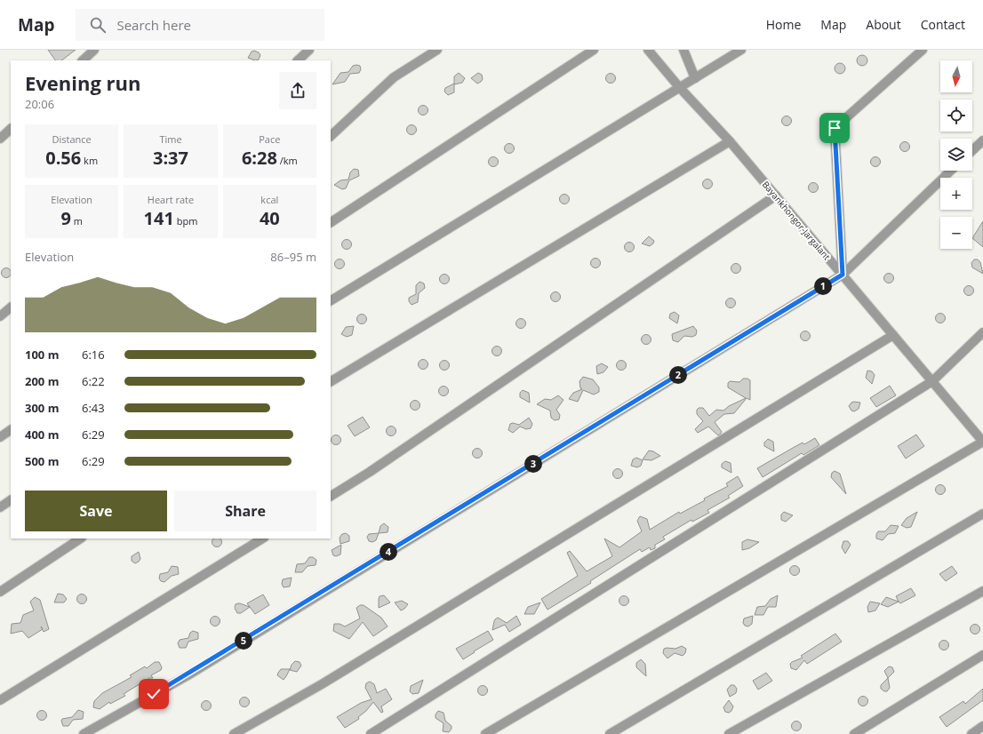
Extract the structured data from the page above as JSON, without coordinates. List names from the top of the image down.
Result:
{
  "streets": {
    "street": ["Bayankhongor-Jargalant"]
  },
  "north": "bottom",
  "page": {
    "header": "Map",
    "search": "Search here",
    "nav": [
      "Home",
      "Map",
      "About",
      "Contact"
    ],
    "map_buttons": ["+", "−"],
    "heading": ["Evening run", "20:06"],
    "stats": [
      ["Distance", "0.56 km"],
      ["Time", "3:37"],
      ["Pace", "6:28 /km"],
      ["Elevation", "9 m"],
      ["Heart rate", "141 bpm"],
      ["kcal", "40"]
    ],
    "chart": ["Elevation", "86–95 m"],
    "pins": [
      "1",
      "2",
      "3",
      "4",
      "5"
    ],
    "list": [
      {
        "name": "100 m",
        "note": "6:16"
      },
      {
        "name": "200 m",
        "note": "6:22"
      },
      {
        "name": "300 m",
        "note": "6:43"
      },
      {
        "name": "400 m",
        "note": "6:29"
      },
      {
        "name": "500 m",
        "note": "6:29"
      }
    ],
    "buttons": ["Save", "Share"]
  }
}
